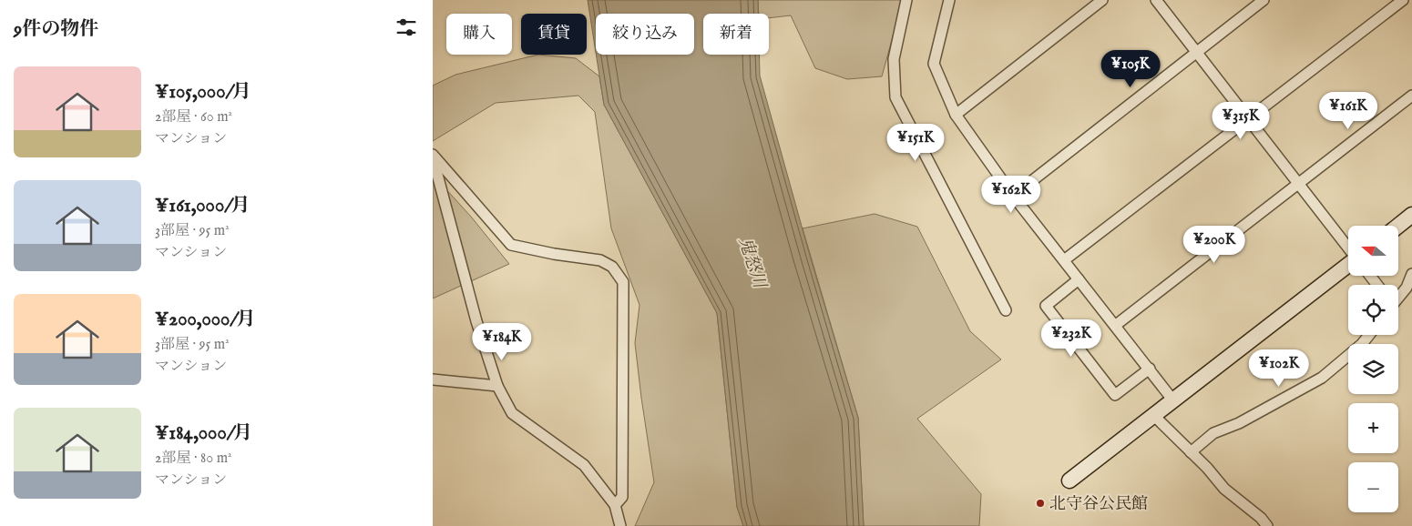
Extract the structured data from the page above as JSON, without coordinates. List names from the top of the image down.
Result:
{
  "water": ["鬼怒川"],
  "places": ["北守谷公民館"],
  "north": "left",
  "page": {
    "heading": "9件の物件",
    "chip": [
      "購入",
      "賃貸",
      "絞り込み",
      "新着"
    ],
    "price": [
      "¥105K",
      "¥161K",
      "¥315K",
      "¥151K",
      "¥162K",
      "¥200K",
      "¥232K",
      "¥184K",
      "¥102K"
    ],
    "list": [
      {
        "name": "¥105,000/月",
        "note": "2部屋 · 60 m² · マンション"
      },
      {
        "name": "¥161,000/月",
        "note": "3部屋 · 95 m² · マンション"
      },
      {
        "name": "¥200,000/月",
        "note": "3部屋 · 95 m² · マンション"
      },
      {
        "name": "¥184,000/月",
        "note": "2部屋 · 80 m² · マンション"
      }
    ],
    "map_buttons": ["+", "−"]
  }
}
